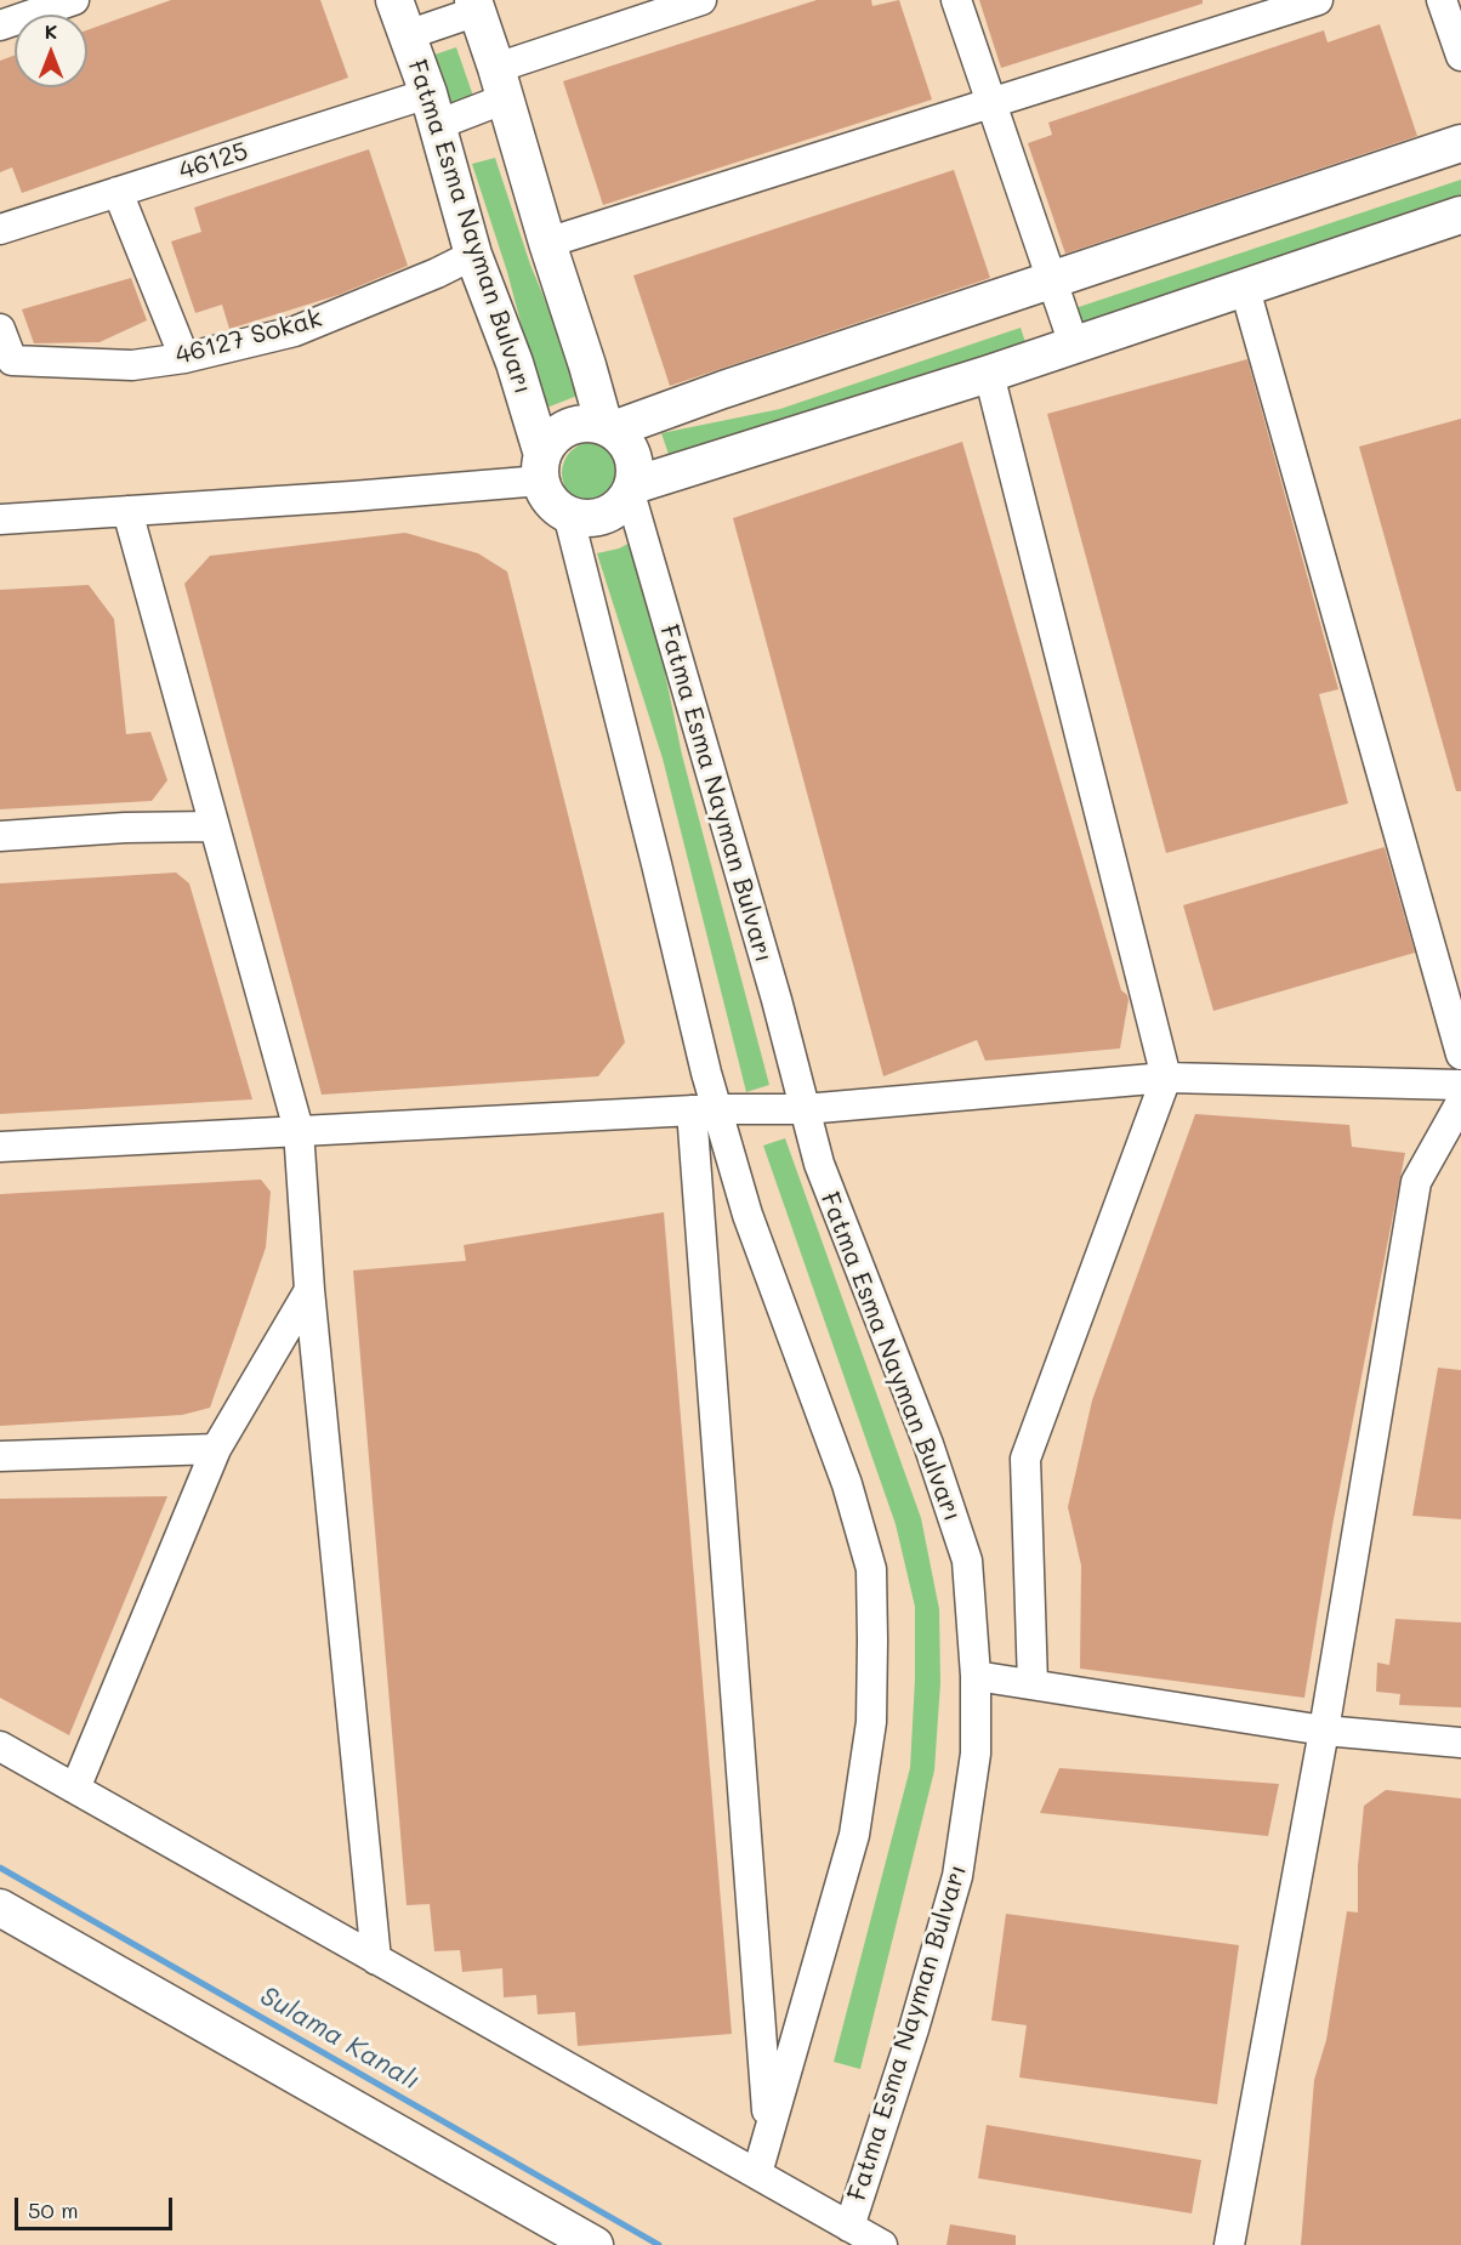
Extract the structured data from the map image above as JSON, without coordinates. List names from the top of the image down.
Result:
{
  "streets": {
    "main road": ["Fatma Esma Nayman Bulvarı"],
    "street": ["46125", "46127 Sokak"]
  },
  "crossings": [
    ["46125", "Fatma Esma Nayman Bulvarı"],
    ["Fatma Esma Nayman Bulvarı", "46127 Sokak"]
  ],
  "water": ["Sulama Kanalı"],
  "scale_bar": "50 m",
  "north": "top"
}
